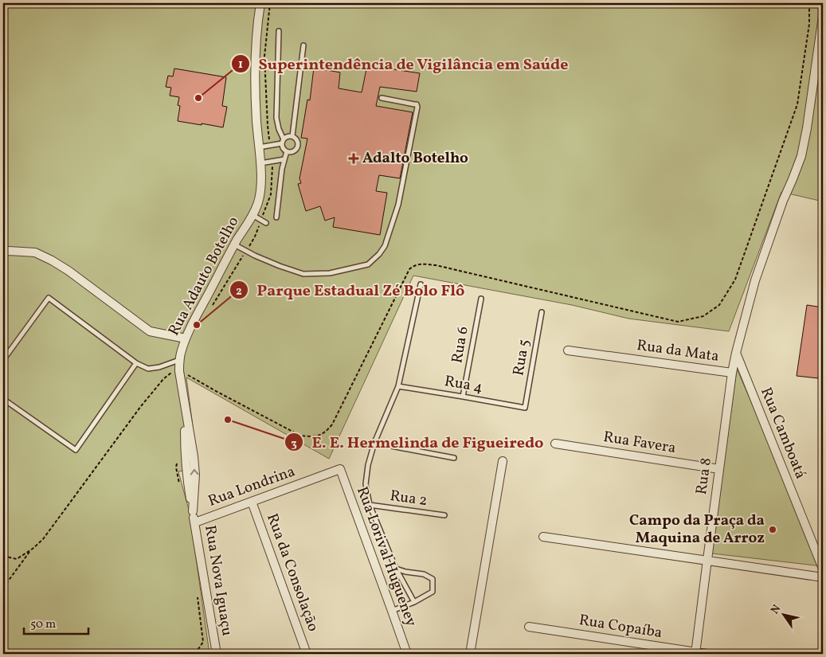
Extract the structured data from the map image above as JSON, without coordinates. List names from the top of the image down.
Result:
{
  "streets": {
    "street": [
      "Rua Adauto Botelho",
      "Rua da Mata",
      "Rua Camboatá",
      "Rua Favera",
      "Rua 8",
      "Rua Londrina",
      "Rua Lorival Hugueney",
      "Rua da Consolação",
      "Rua Nova Iguaçu",
      "Rua Copaíba"
    ],
    "lane": [
      "Rua 6",
      "Rua 5",
      "Rua 4",
      "Rua 2"
    ]
  },
  "crossings": [
    ["Rua Adauto Botelho", "Rua Nova Iguaçu"],
    ["Rua 6", "Rua 4"],
    ["Rua da Mata", "Rua Camboatá"],
    ["Rua da Mata", "Rua 8"],
    ["Rua 5", "Rua 4"],
    ["Rua Favera", "Rua 8"],
    ["Rua 8", "Rua Copaíba"],
    ["Rua Londrina", "Rua Lorival Hugueney"],
    ["Rua Londrina", "Rua da Consolação"],
    ["Rua Londrina", "Rua Nova Iguaçu"]
  ],
  "places": {
    "other": [
      "Superintendência de Vigilância em Saúde",
      "Parque Estadual Zé Bolo Flô",
      "E. E. Hermelinda de Figueiredo",
      "Campo da Praça da Maquina de Arroz"
    ],
    "health": ["Adalto Botelho"]
  },
  "scale_bar": "50 m",
  "north": "top left"
}
